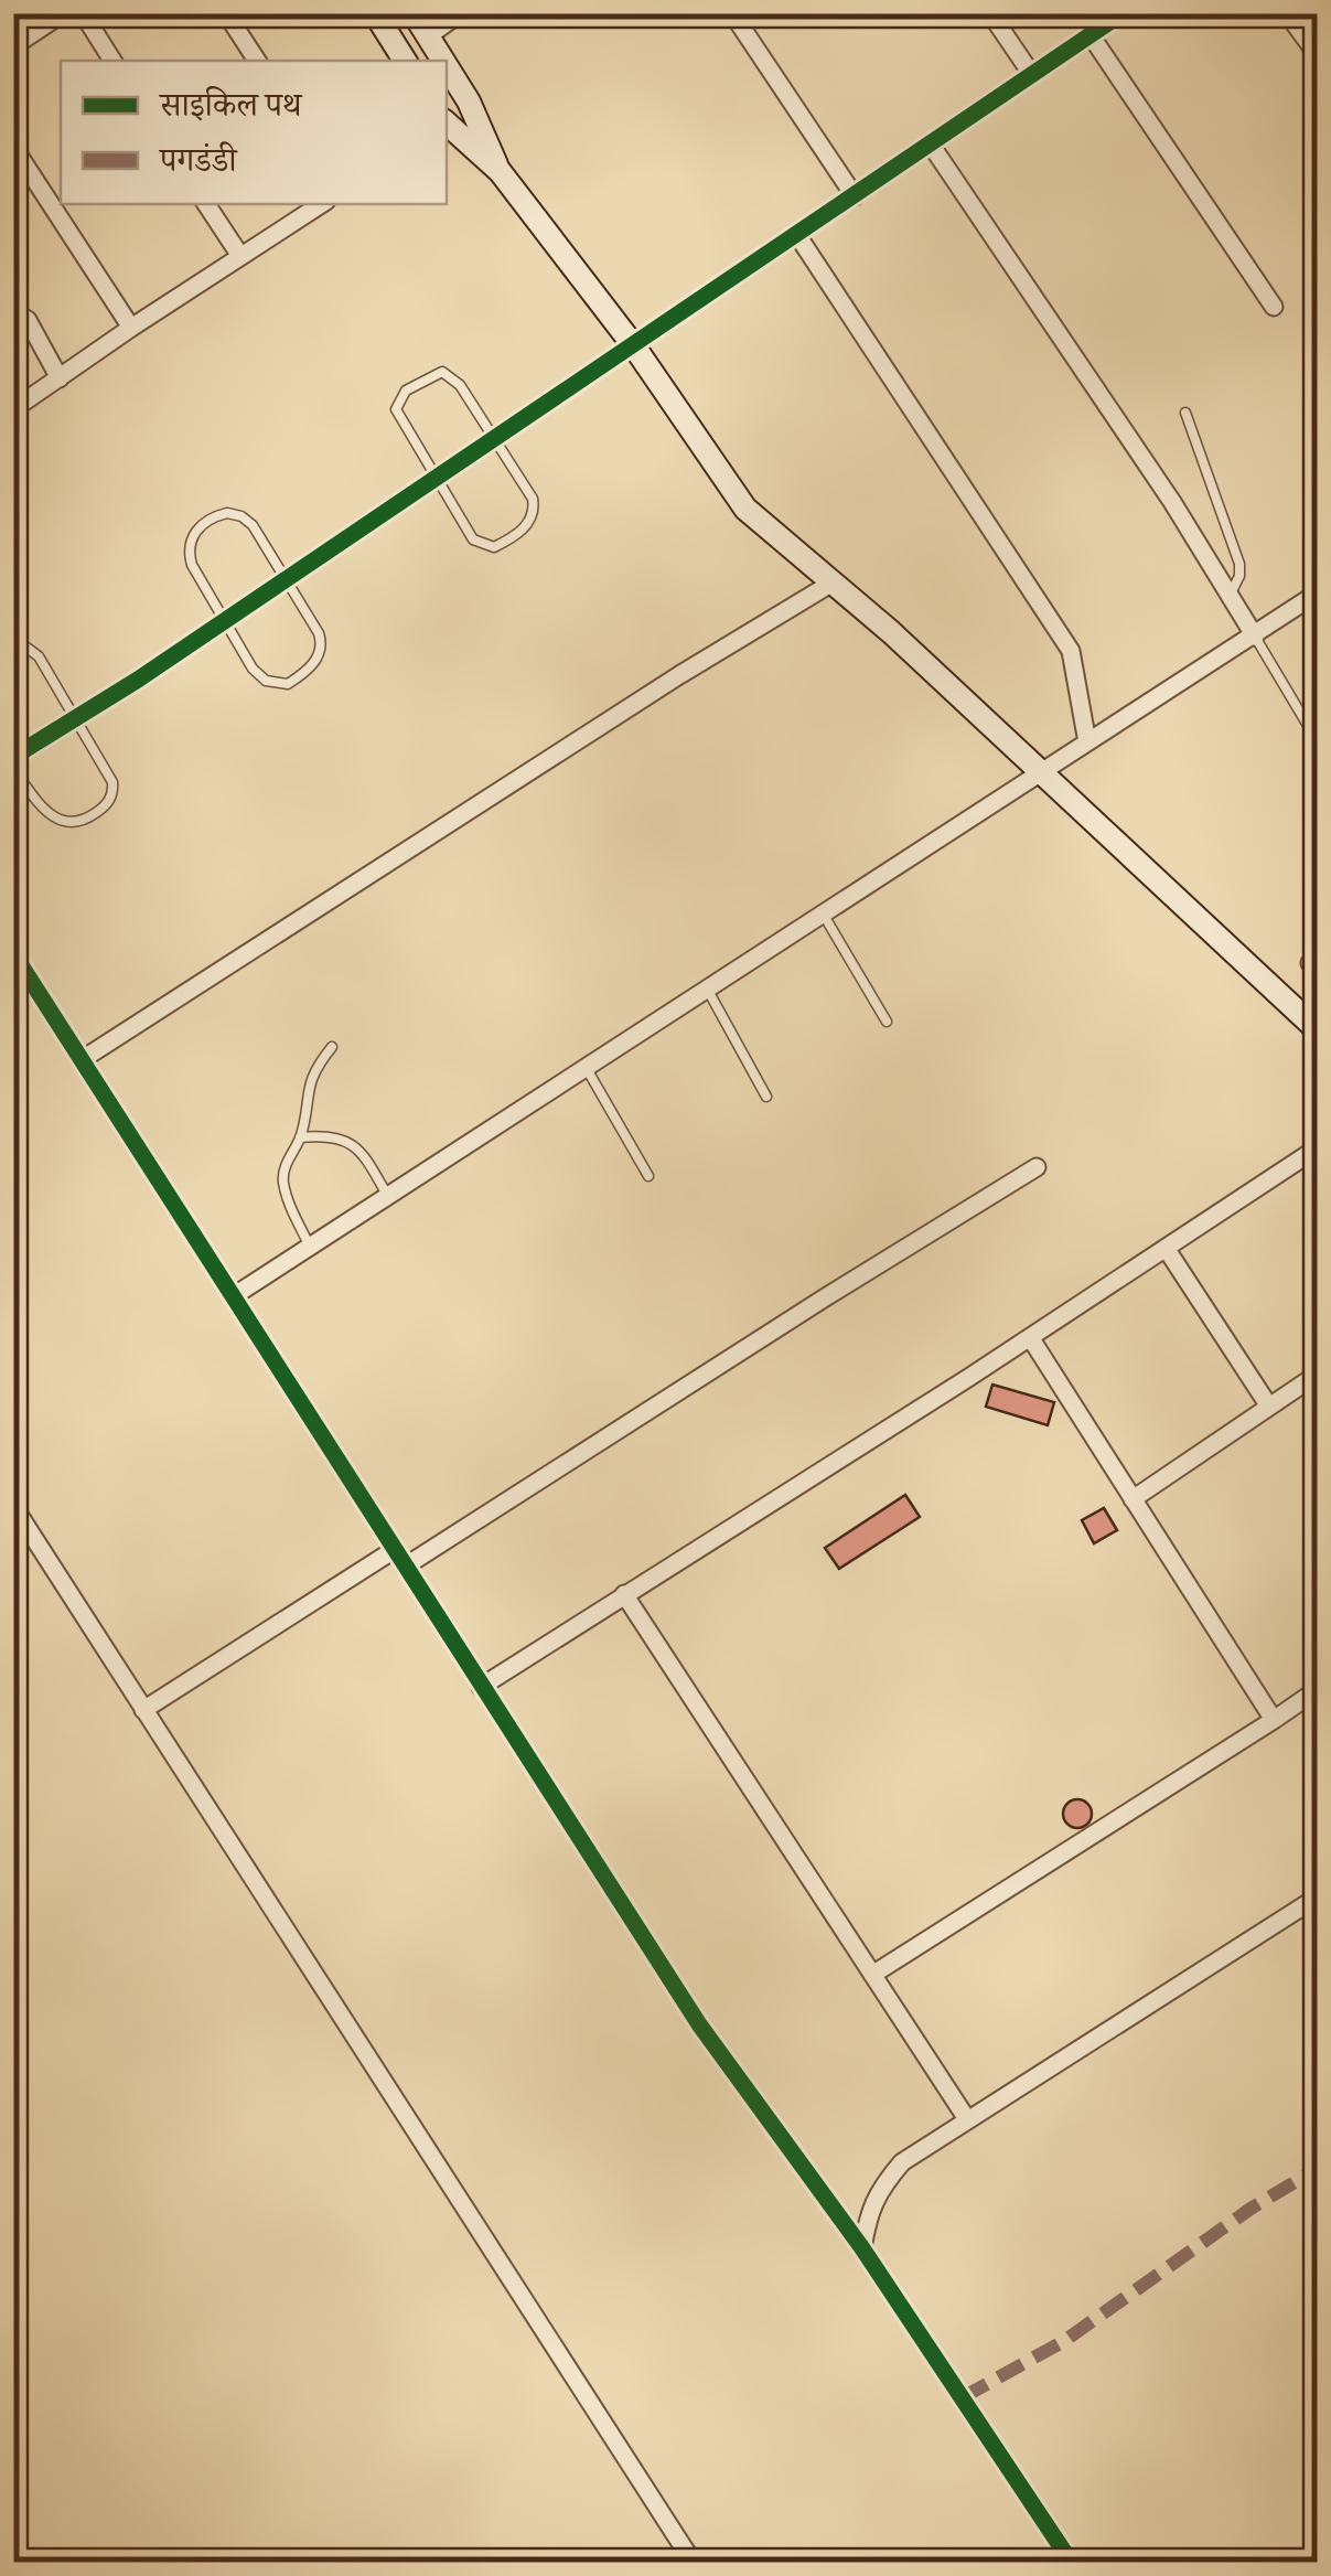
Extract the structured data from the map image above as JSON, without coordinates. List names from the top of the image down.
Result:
{
  "legend": ["साइकिल पथ", "पगडंडी"]
}
